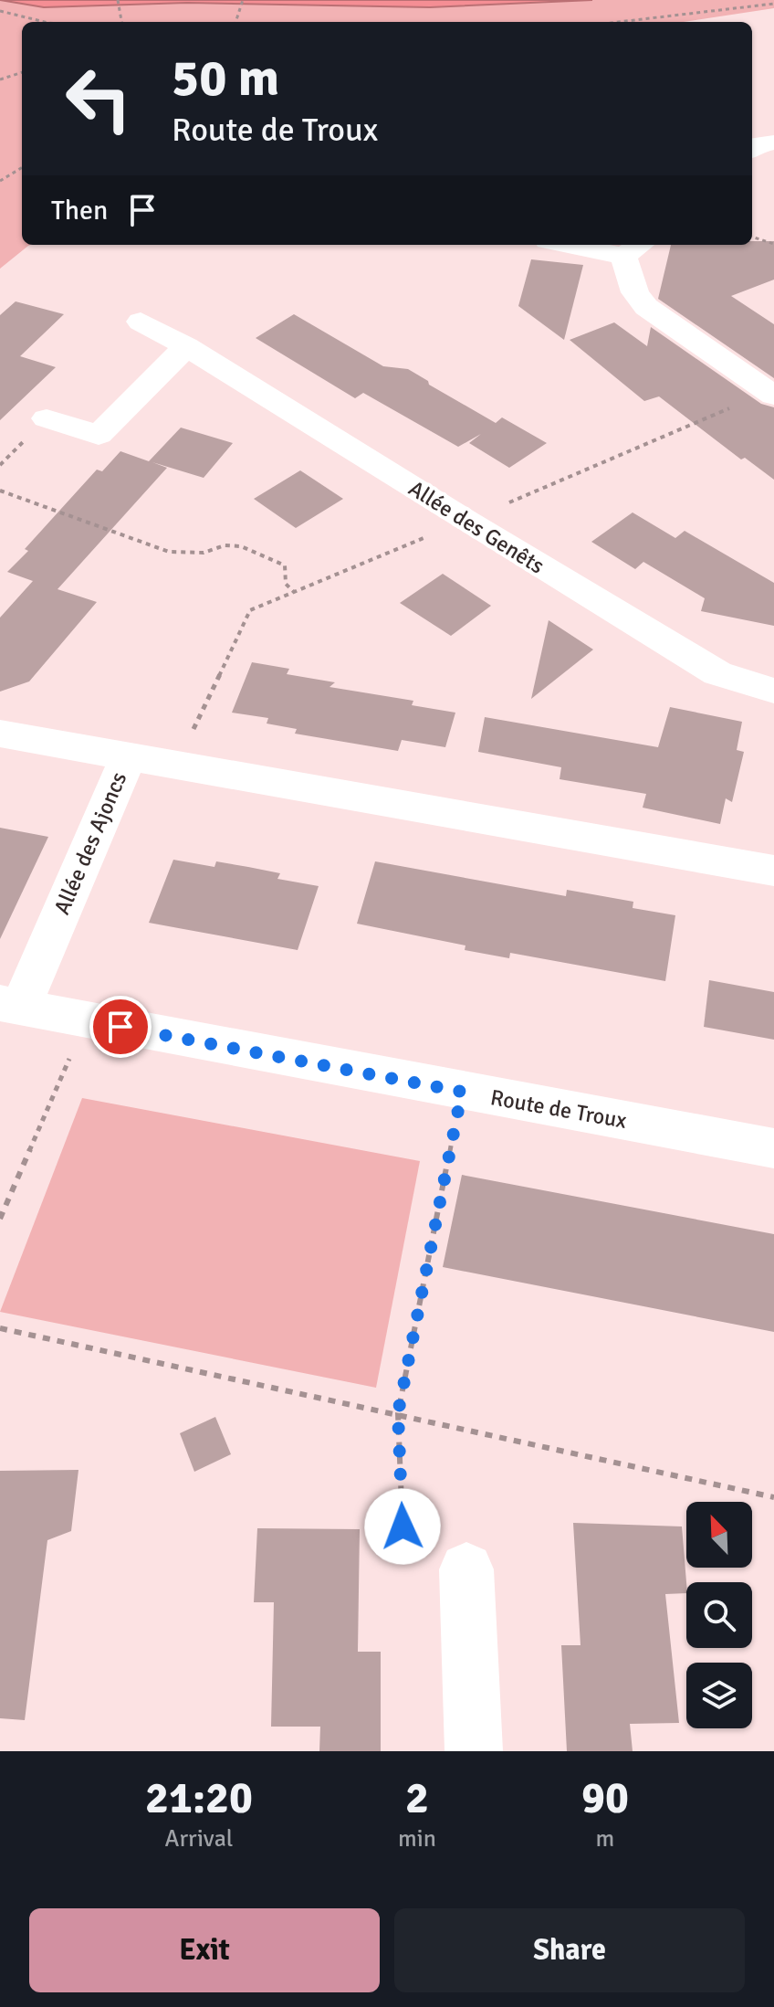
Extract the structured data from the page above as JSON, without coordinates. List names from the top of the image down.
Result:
{
  "streets": {
    "street": ["Allée des Genêts", "Allée des Ajoncs", "Route de Troux"]
  },
  "crossings": [
    ["Allée des Ajoncs", "Route de Troux"]
  ],
  "north": "top left",
  "page": {
    "turn": ["50 m", "Route de Troux"],
    "then": "Then",
    "eta": [
      "21:20",
      "Arrival",
      "2",
      "min",
      "90",
      "m"
    ],
    "buttons": ["Exit", "Share"]
  }
}
